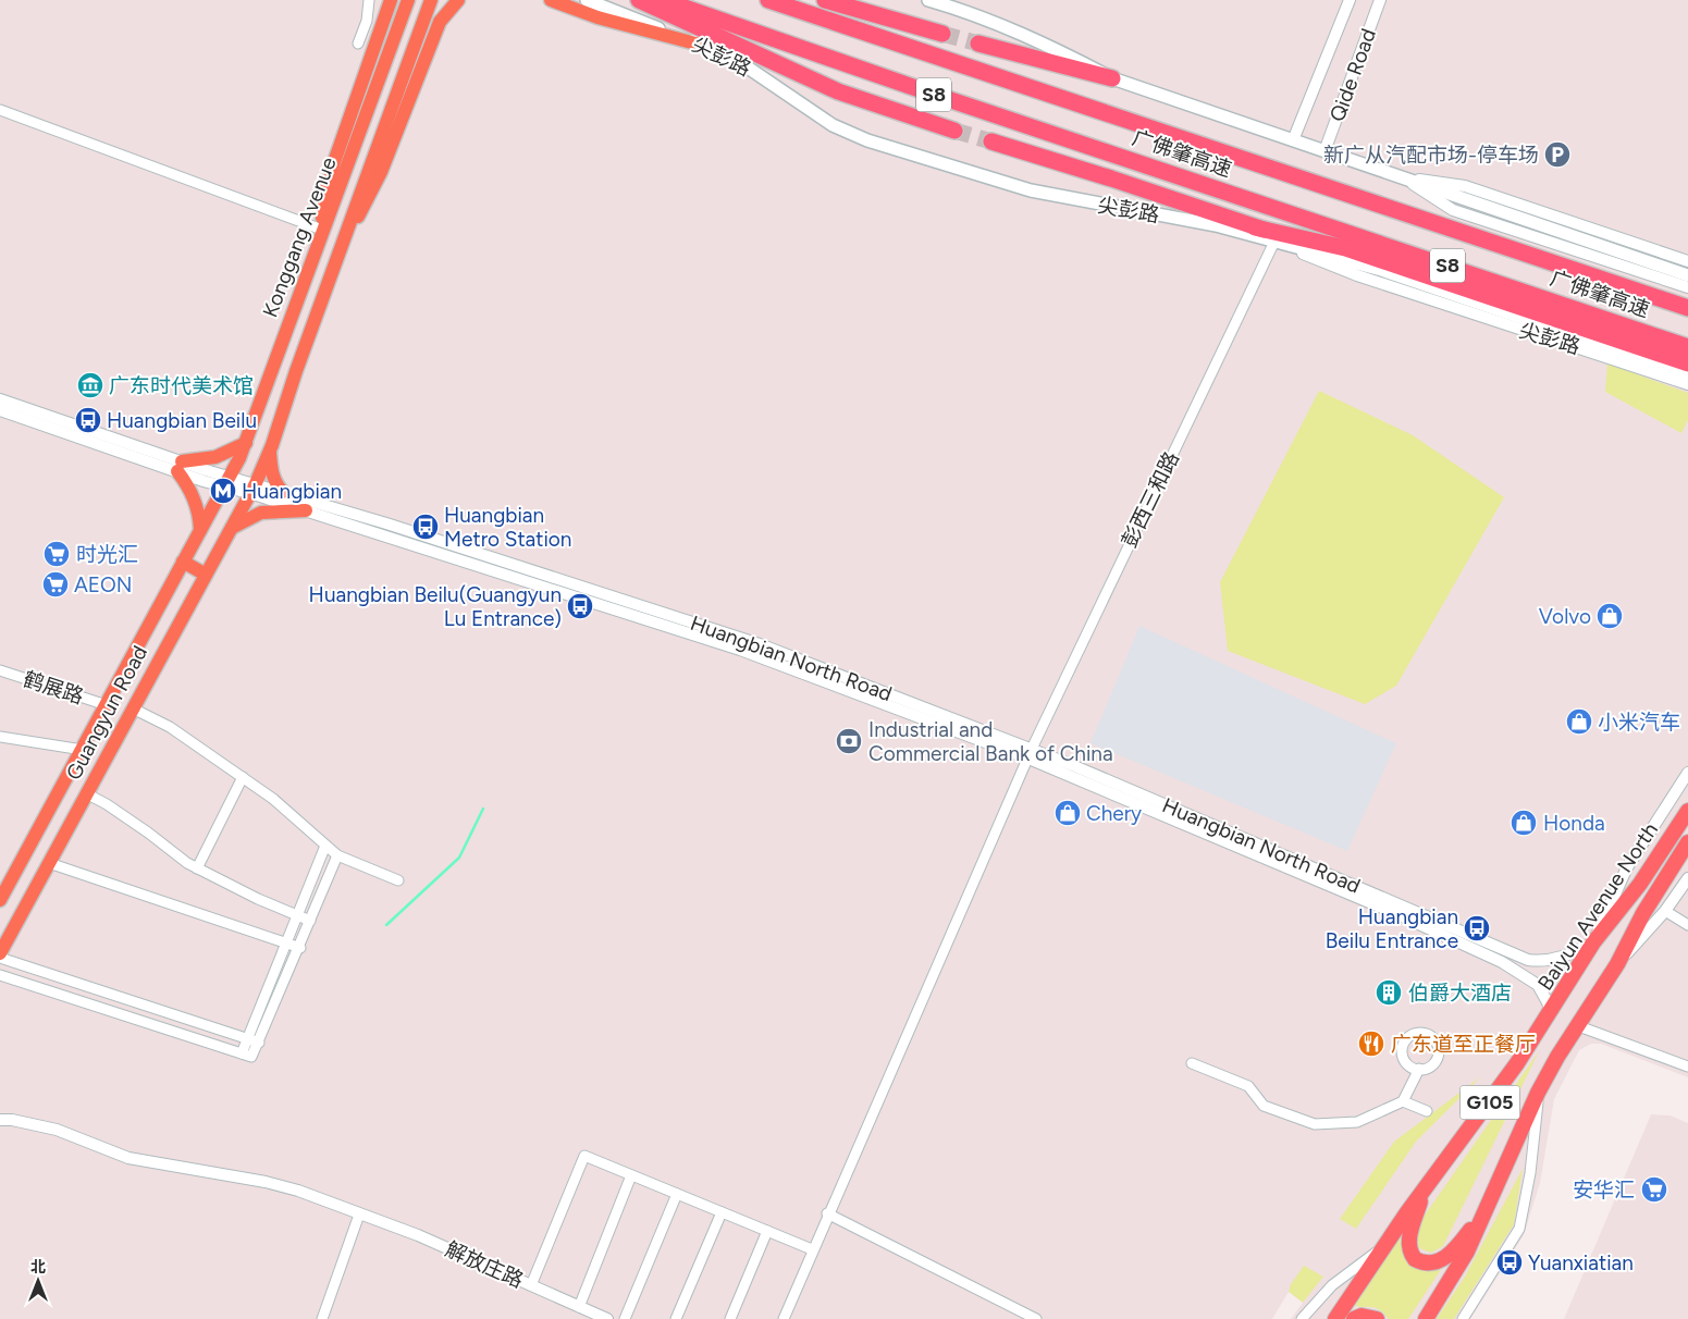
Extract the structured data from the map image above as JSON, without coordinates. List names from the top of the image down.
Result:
{
  "streets": {
    "highway": [
      "S8",
      "广佛肇高速",
      "Baiyun Avenue North",
      "G105"
    ],
    "main road": ["尖彭路", "Konggang Avenue", "Guangyun Road"],
    "street": [
      "Qide Road",
      "彭西三和路",
      "Huangbian North Road",
      "鹤展路",
      "解放庄路"
    ]
  },
  "crossings": [
    ["尖彭路", "彭西三和路"],
    ["Konggang Avenue", "Huangbian North Road"],
    ["Konggang Avenue", "Guangyun Road"],
    ["彭西三和路", "Huangbian North Road"],
    ["Huangbian North Road", "Guangyun Road"],
    ["Huangbian North Road", "Baiyun Avenue North"],
    ["鹤展路", "Guangyun Road"]
  ],
  "places": {
    "parking": ["新广从汽配市场-停车场"],
    "museum": ["广东时代美术馆"],
    "bus stop": [
      "Huangbian Beilu",
      "Huangbian Metro Station",
      "Huangbian Beilu(Guangyun Lu Entrance)",
      "Huangbian Beilu Entrance",
      "Yuanxiatian"
    ],
    "metro station": ["Huangbian"],
    "supermarket": ["时光汇", "AEON", "安华汇"],
    "shop": [
      "Volvo",
      "小米汽车",
      "Chery",
      "Honda"
    ],
    "bank": ["Industrial and Commercial Bank of China"],
    "building": ["伯爵大酒店"],
    "restaurant": ["广东道至正餐厅"]
  },
  "north": "top"
}
